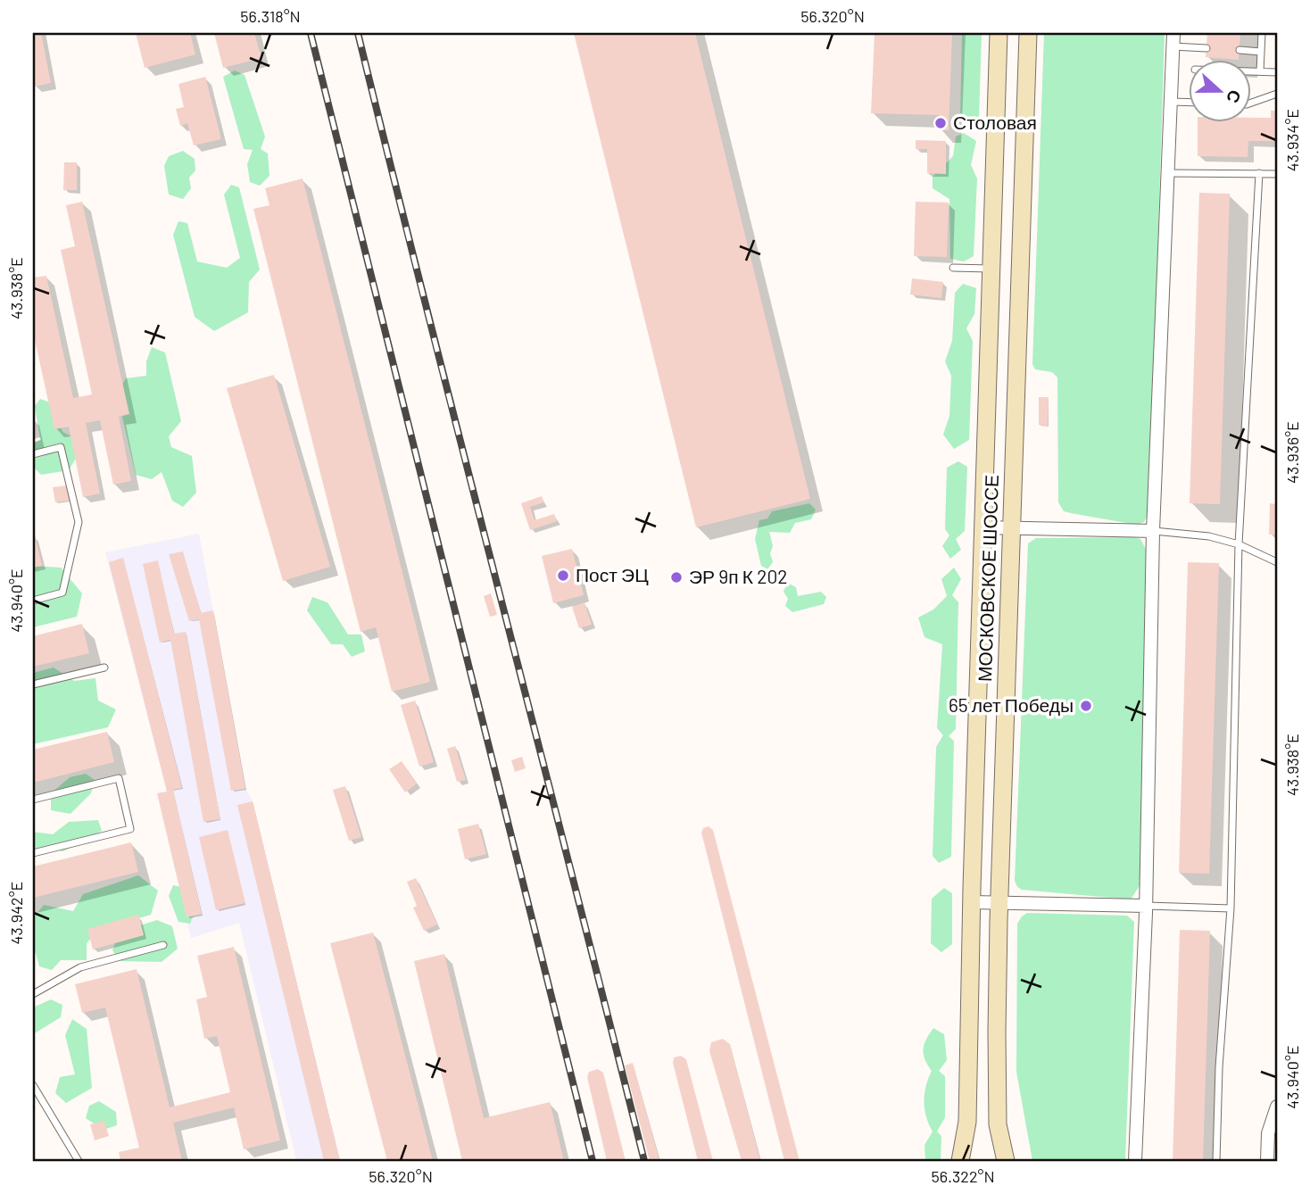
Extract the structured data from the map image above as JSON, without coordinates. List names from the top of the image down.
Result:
{
  "streets": {
    "main road": ["МОСКОВСКОЕ ШОССЕ"]
  },
  "places": [
    "Столовая",
    "Пост ЭЦ",
    "ЭР 9п К 202",
    "65 лет Победы"
  ],
  "north": "right",
  "coordinates": [
    "56.318°N",
    "56.320°N",
    "43.934°E",
    "43.938°E",
    "43.936°E",
    "43.940°E",
    "43.942°E",
    "56.322°N"
  ]
}
